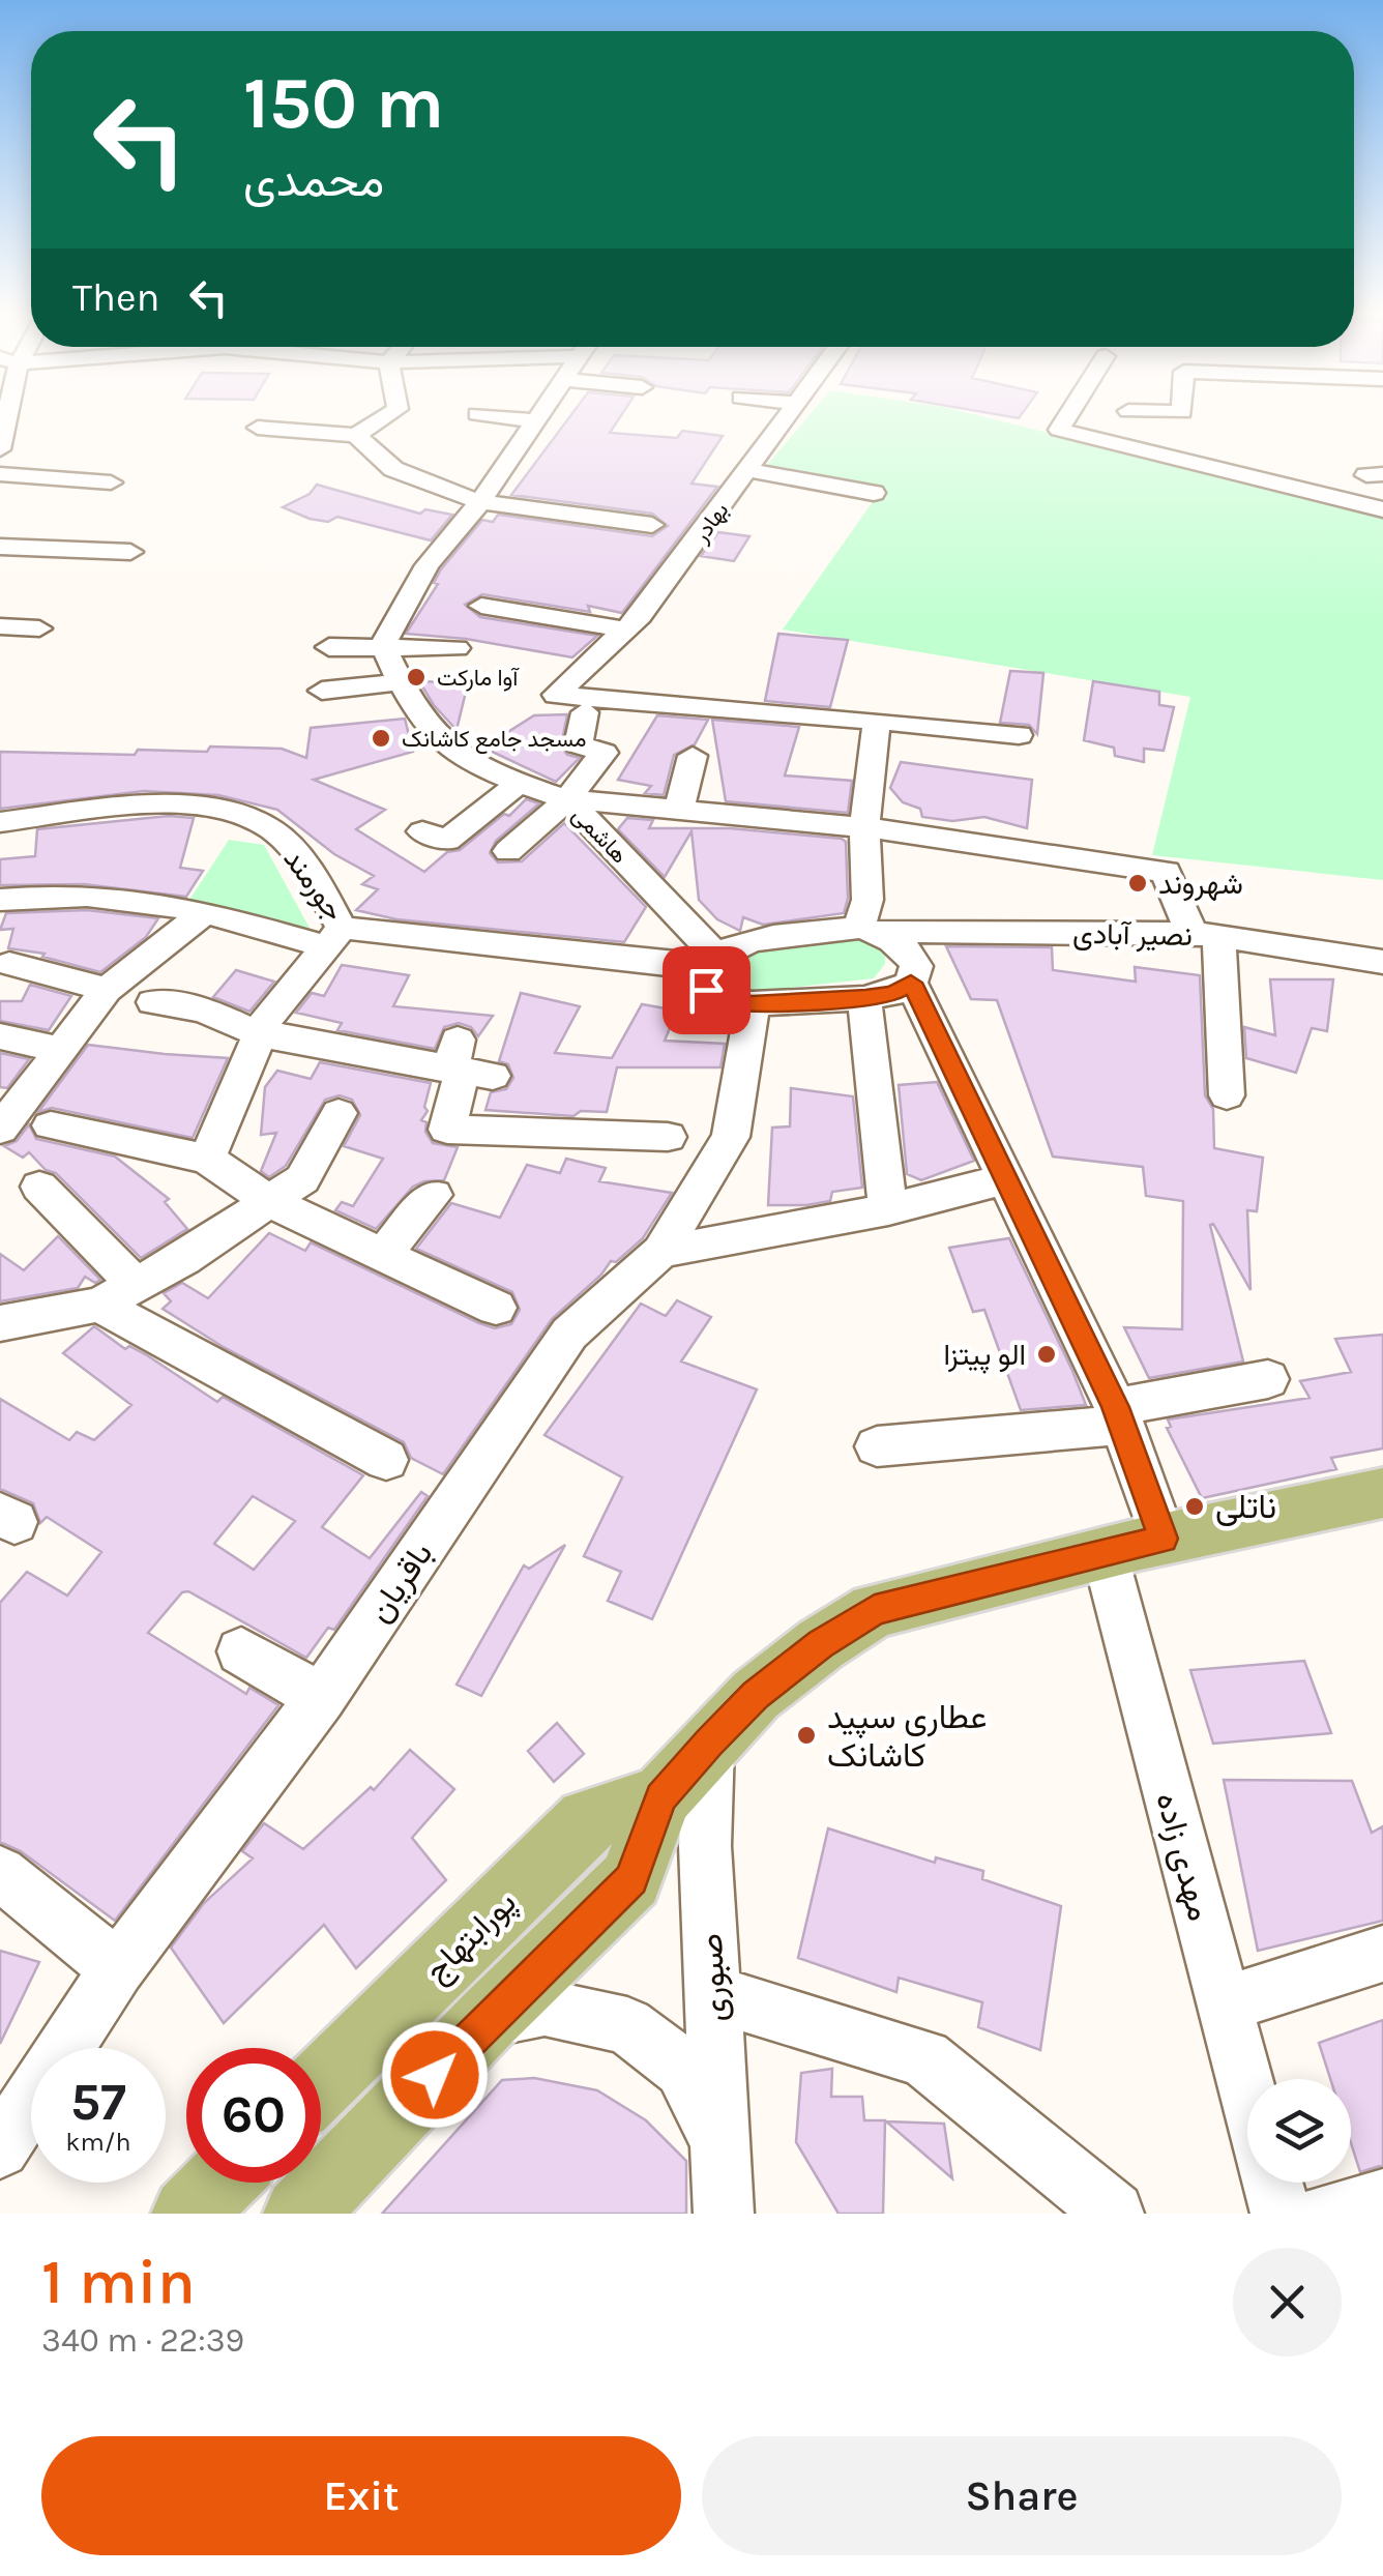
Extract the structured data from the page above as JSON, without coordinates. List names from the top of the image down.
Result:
{
  "streets": {
    "main road": ["پورابتهاج"],
    "street": [
      "بهادر",
      "هاشمی",
      "جورمند",
      "نصیر آبادی",
      "باقریان",
      "مهدی زاده",
      "صبوری"
    ]
  },
  "crossings": [
    ["هاشمی", "جورمند"],
    ["هاشمی", "نصیر آبادی"],
    ["هاشمی", "باقریان"],
    ["جورمند", "نصیر آبادی"]
  ],
  "places": [
    "آوا مارکت",
    "مسجد جامع کاشانک",
    "شهروند",
    "الو پیتزا",
    "ناتلی",
    "عطاری سپید کاشانک"
  ],
  "page": {
    "turn": ["150 m", "محمدی"],
    "then": "Then",
    "speed": "57 km/h",
    "limit": "60",
    "heading": ["1 min", "340 m · 22:39"],
    "buttons": ["Exit", "Share"]
  }
}
